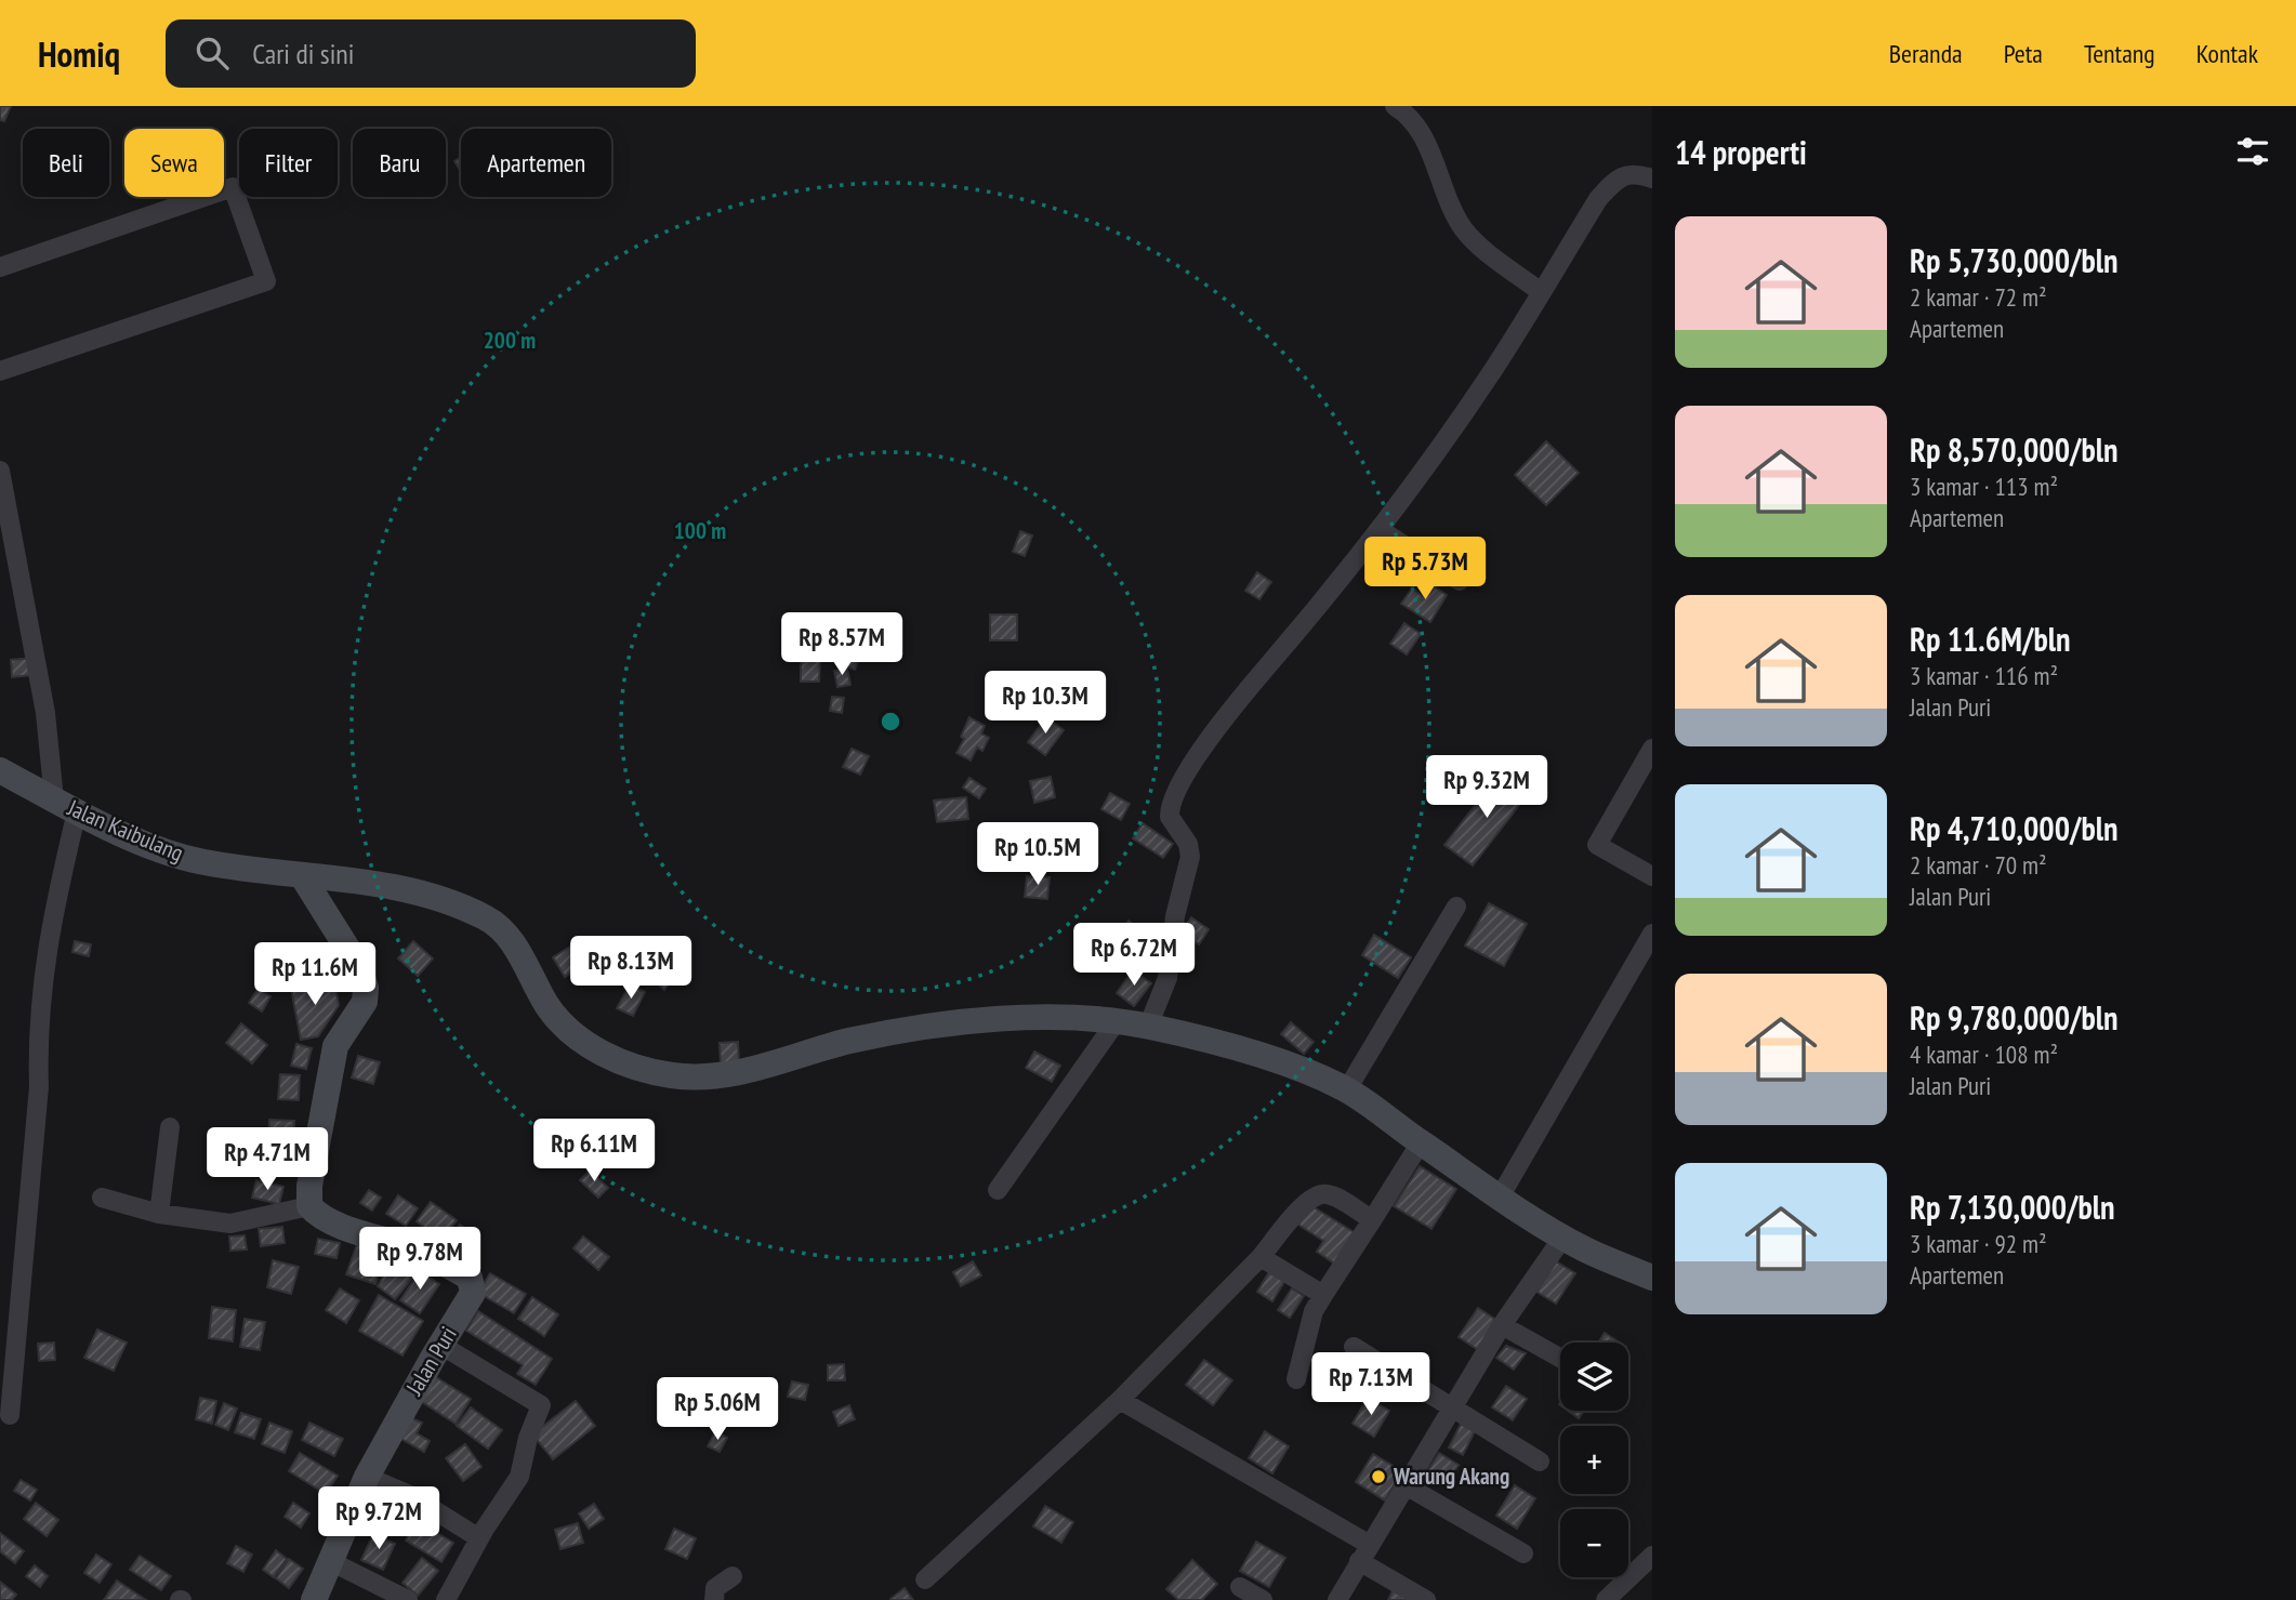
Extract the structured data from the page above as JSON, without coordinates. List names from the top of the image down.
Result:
{
  "streets": {
    "street": ["Jalan Kaibulang", "Jalan Puri"]
  },
  "places": ["Warung Akang"],
  "page": {
    "header": "Homiq",
    "search": "Cari di sini",
    "nav": [
      "Beranda",
      "Peta",
      "Tentang",
      "Kontak"
    ],
    "heading": "14 properti",
    "chip": [
      "Beli",
      "Sewa",
      "Filter",
      "Baru",
      "Apartemen"
    ],
    "list": [
      {
        "name": "Rp 5,730,000/bln",
        "note": "2 kamar · 72 m² · Apartemen"
      },
      {
        "name": "Rp 8,570,000/bln",
        "note": "3 kamar · 113 m² · Apartemen"
      },
      {
        "name": "Rp 11.6M/bln",
        "note": "3 kamar · 116 m² · Jalan Puri"
      },
      {
        "name": "Rp 4,710,000/bln",
        "note": "2 kamar · 70 m² · Jalan Puri"
      },
      {
        "name": "Rp 9,780,000/bln",
        "note": "4 kamar · 108 m² · Jalan Puri"
      },
      {
        "name": "Rp 7,130,000/bln",
        "note": "3 kamar · 92 m² · Apartemen"
      }
    ],
    "price": [
      "Rp 5.73M",
      "Rp 8.57M",
      "Rp 10.3M",
      "Rp 9.32M",
      "Rp 10.5M",
      "Rp 6.72M",
      "Rp 8.13M",
      "Rp 11.6M",
      "Rp 6.11M",
      "Rp 4.71M",
      "Rp 9.78M",
      "Rp 7.13M",
      "Rp 5.06M",
      "Rp 9.72M"
    ],
    "map_buttons": ["+", "−"]
  },
  "rings": ["200 m", "100 m"]
}
